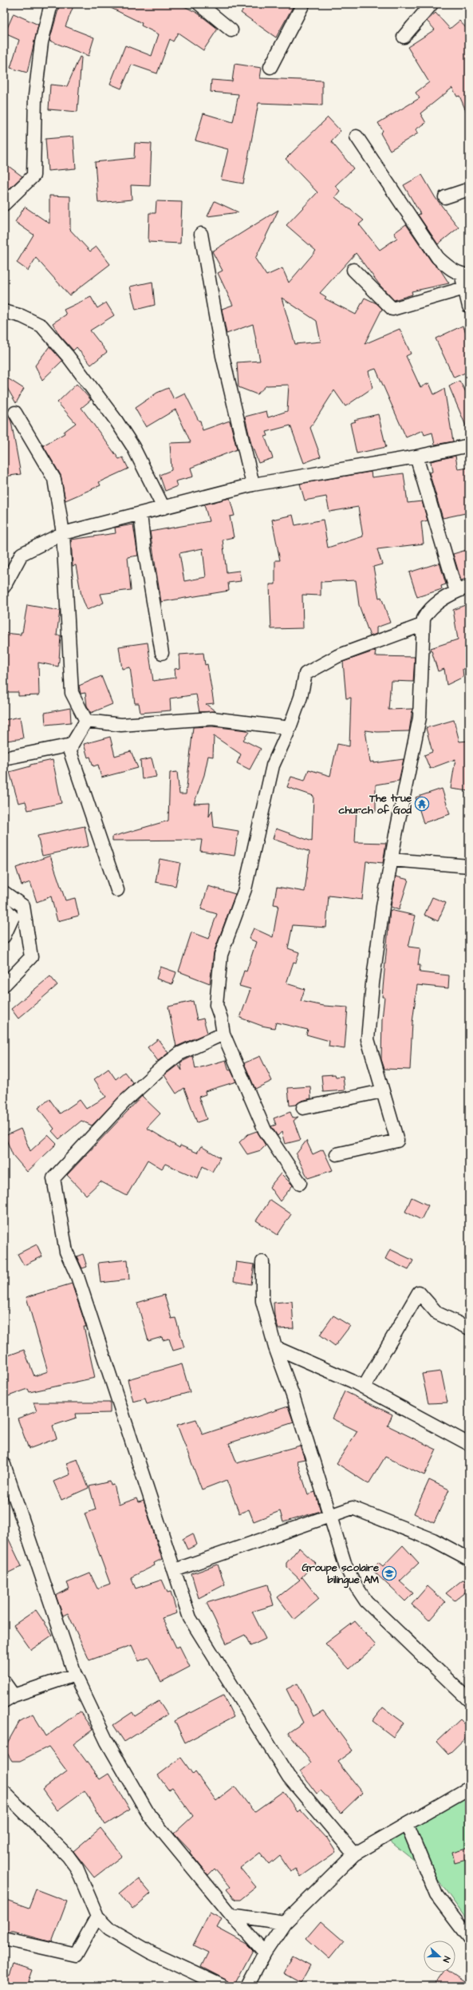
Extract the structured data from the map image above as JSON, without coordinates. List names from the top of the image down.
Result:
{
  "places": {
    "temple": ["The true church of God"],
    "school or university": ["Groupe scolaire bilingue AM"]
  },
  "north": "right"
}
